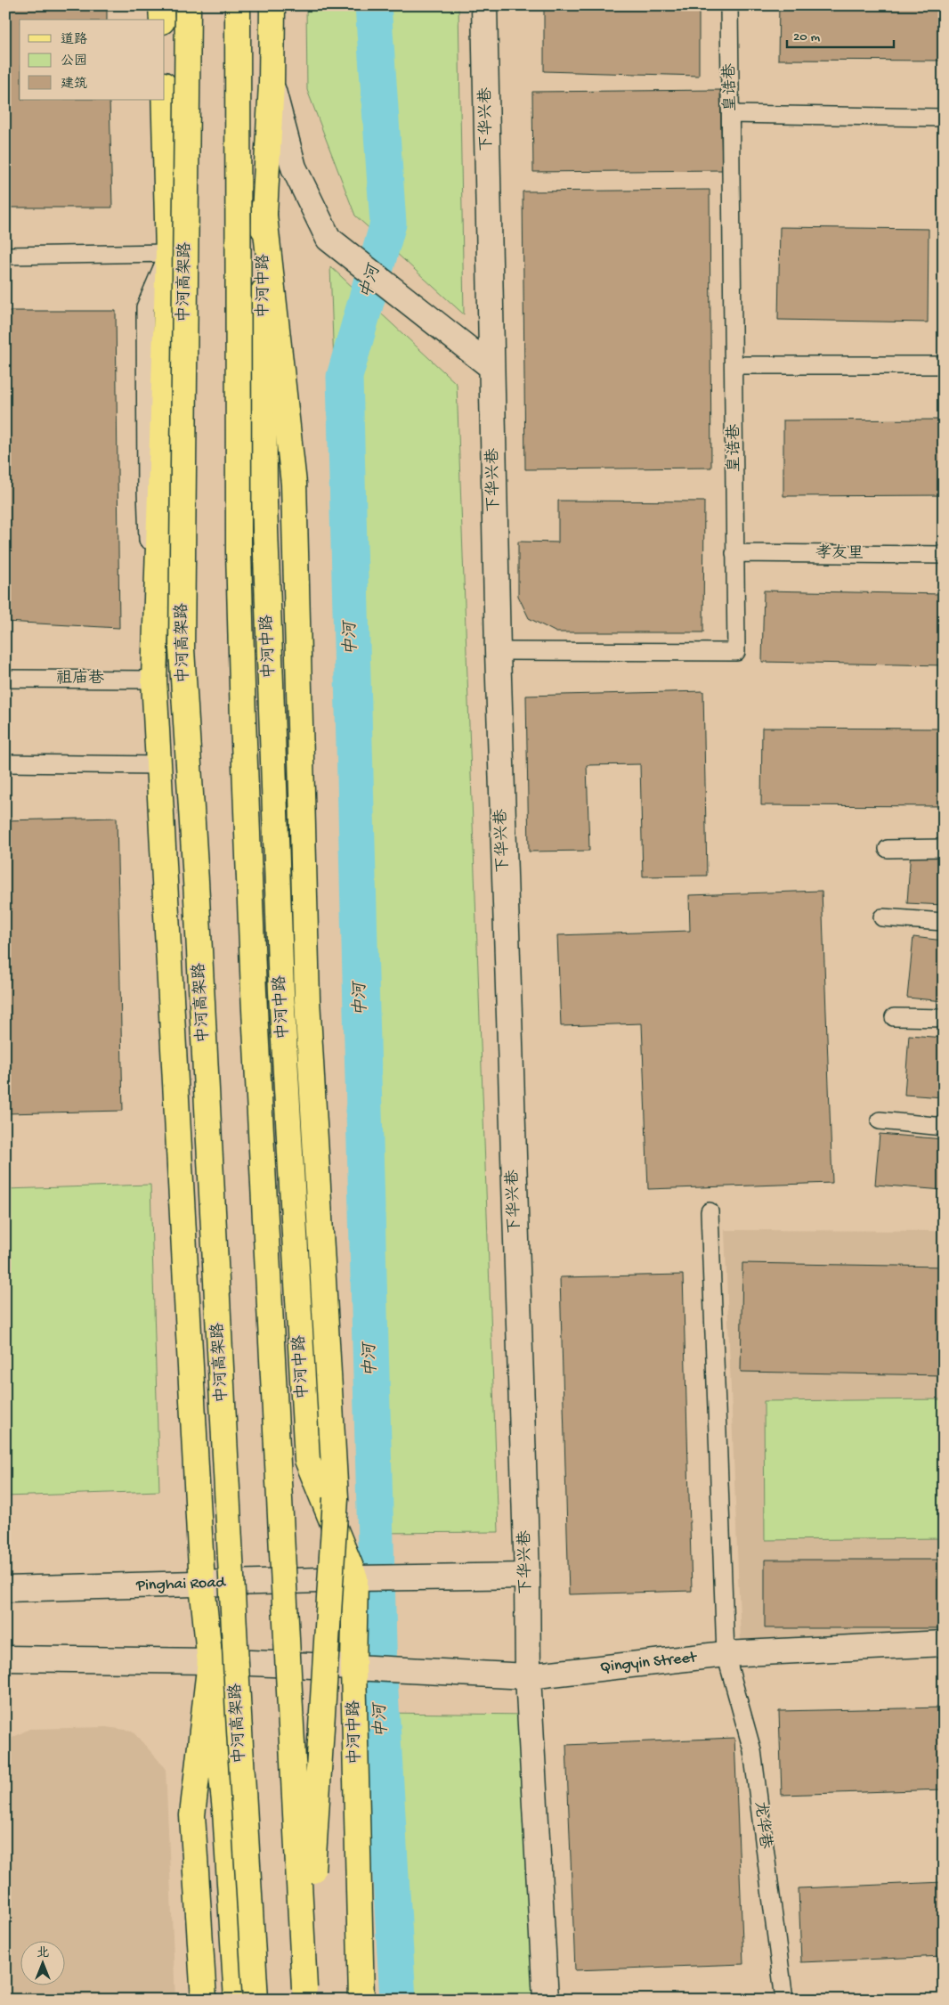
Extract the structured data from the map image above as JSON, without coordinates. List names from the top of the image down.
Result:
{
  "streets": {
    "main road": ["中河高架路", "中河中路"],
    "street": ["下华兴巷", "Pinghai Road", "Qingyin Street"],
    "lane": [
      "皇诰巷",
      "孝友里",
      "祖庙巷",
      "龙华巷"
    ]
  },
  "crossings": [
    ["皇诰巷", "下华兴巷"],
    ["皇诰巷", "孝友里"],
    ["下华兴巷", "Qingyin Street"],
    ["中河中路", "Pinghai Road"],
    ["中河中路", "Qingyin Street"],
    ["Qingyin Street", "龙华巷"]
  ],
  "water": ["中河"],
  "legend": ["道路", "公园", "建筑"],
  "scale_bar": "20 m",
  "north": "top"
}
